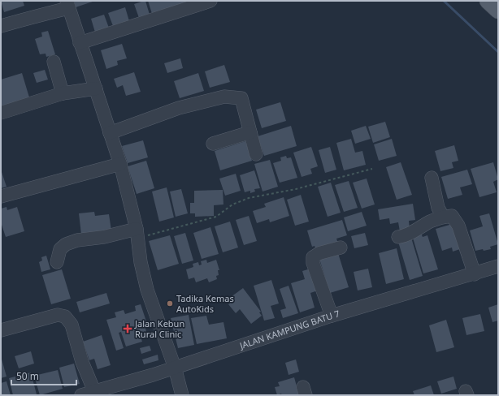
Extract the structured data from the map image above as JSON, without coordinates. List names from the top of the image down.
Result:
{
  "streets": {
    "street": ["JALAN KAMPUNG BATU 7"]
  },
  "places": {
    "other": ["Tadika Kemas AutoKids"],
    "health": ["Jalan Kebun Rural Clinic"]
  },
  "scale_bar": "50 m"
}
